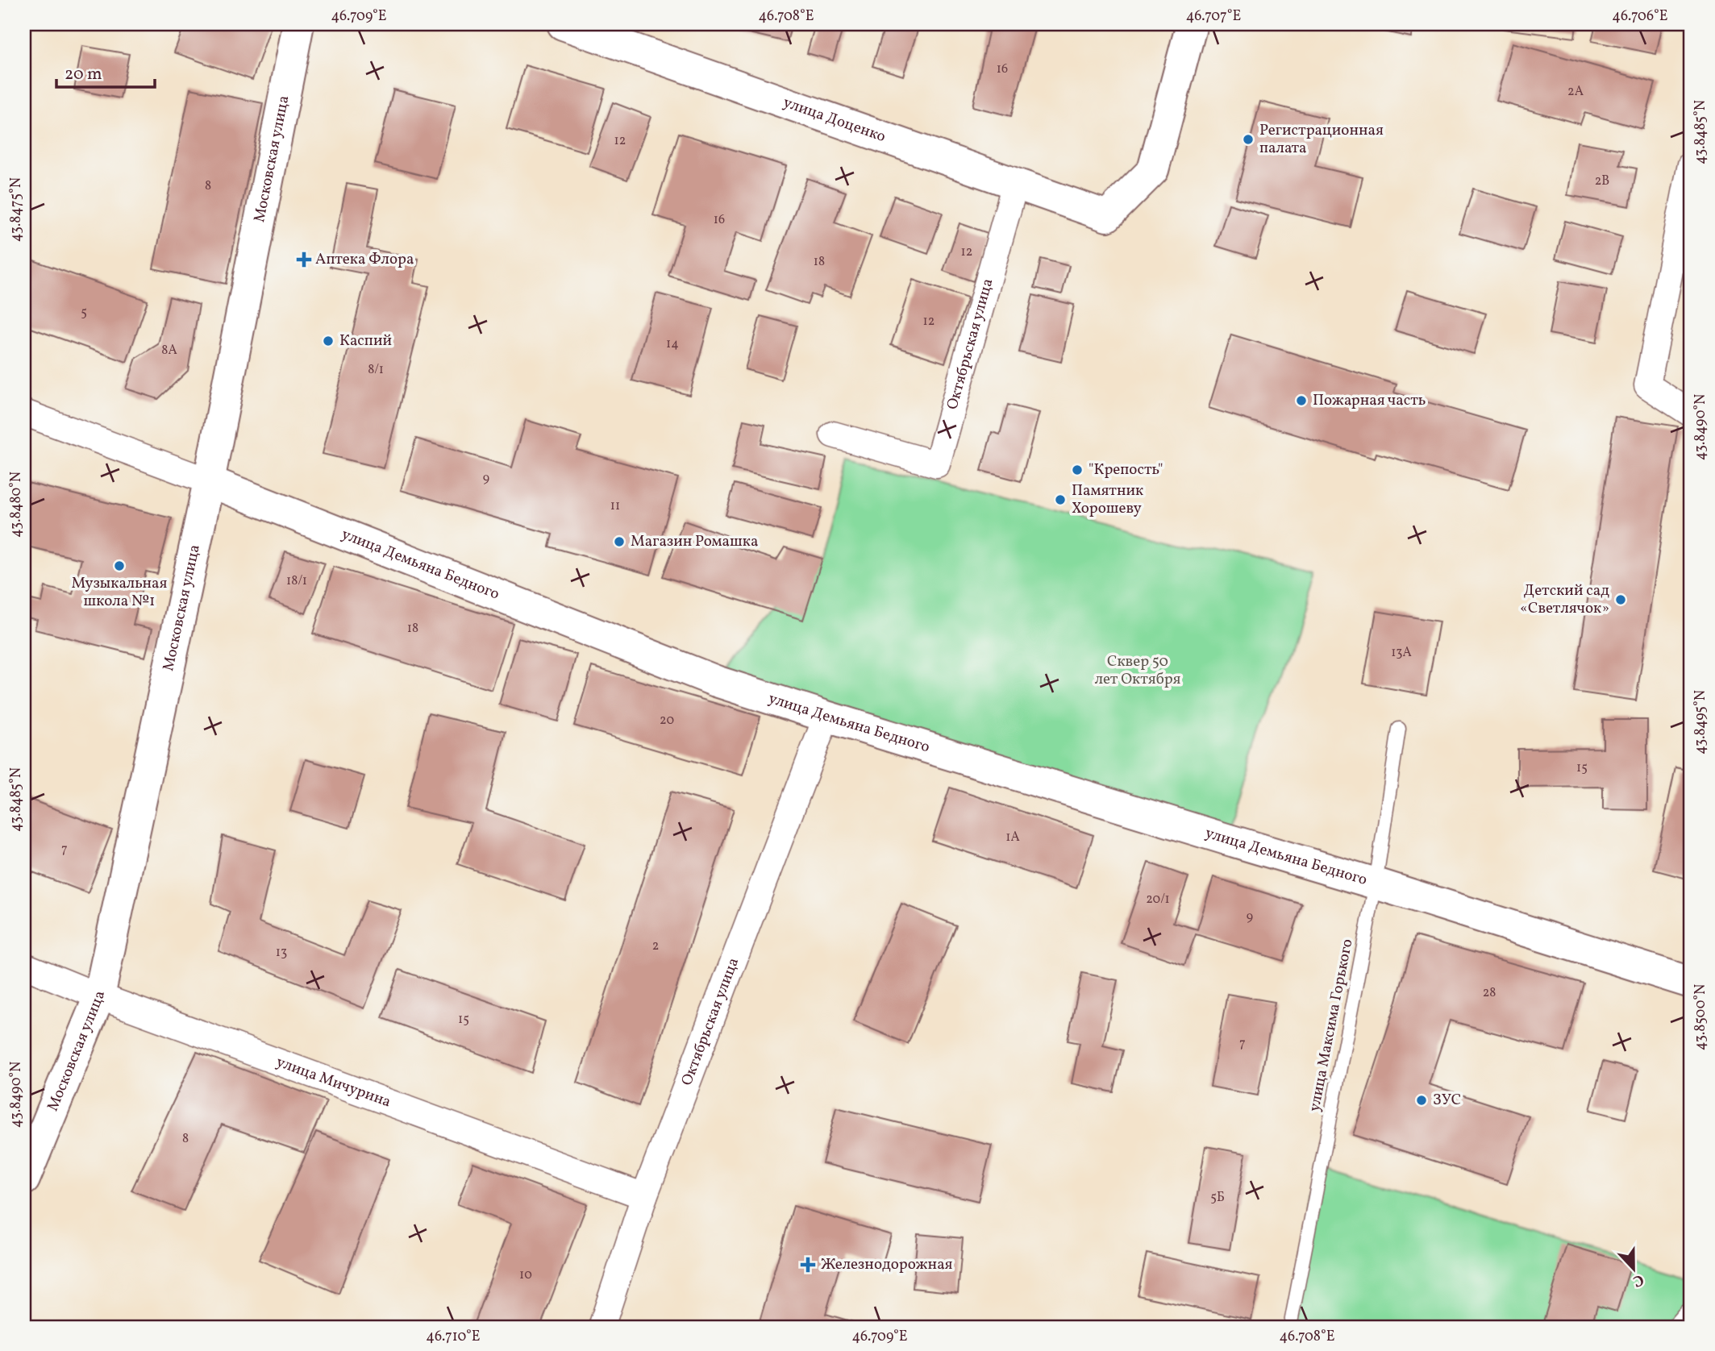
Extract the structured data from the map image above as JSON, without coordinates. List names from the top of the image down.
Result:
{
  "streets": {
    "street": [
      "улица Доценко",
      "Московская улица",
      "Октябрьская улица",
      "улица Демьяна Бедного",
      "улица Мичурина"
    ],
    "lane": ["улица Максима Горького"]
  },
  "crossings": [
    ["улица Доценко", "Октябрьская улица"],
    ["Московская улица", "улица Демьяна Бедного"],
    ["Московская улица", "улица Мичурина"],
    ["Октябрьская улица", "улица Демьяна Бедного"],
    ["Октябрьская улица", "улица Мичурина"],
    ["улица Демьяна Бедного", "улица Максима Горького"]
  ],
  "parks": ["Сквер 50 лет Октября"],
  "places": {
    "other": [
      "Регистрационная палата",
      "Каспий",
      "Пожарная часть",
      "\"Крепость\"",
      "Памятник Хорошеву",
      "Магазин Ромашка",
      "Музыкальная школа №1",
      "Детский сад «Светлячок»",
      "ЗУС"
    ],
    "health": ["Аптека Флора", "Железнодорожная"]
  },
  "house_numbers": [
    "16",
    "2А",
    "12",
    "2В",
    "8",
    "16",
    "12",
    "18",
    "5",
    "12",
    "14",
    "8А",
    "8/1",
    "9",
    "11",
    "18/1",
    "18",
    "13А",
    "20",
    "15",
    "1А",
    "7",
    "20/1",
    "9",
    "2",
    "13",
    "28",
    "15",
    "7",
    "8",
    "5Б",
    "10"
  ],
  "scale_bar": "20 m",
  "north": "bottom",
  "coordinates": [
    "46.709°E",
    "46.708°E",
    "46.707°E",
    "46.706°E",
    "43.8485°N",
    "43.8475°N",
    "43.8490°N",
    "43.8480°N",
    "43.8495°N",
    "43.8500°N",
    "46.710°E"
  ]
}
